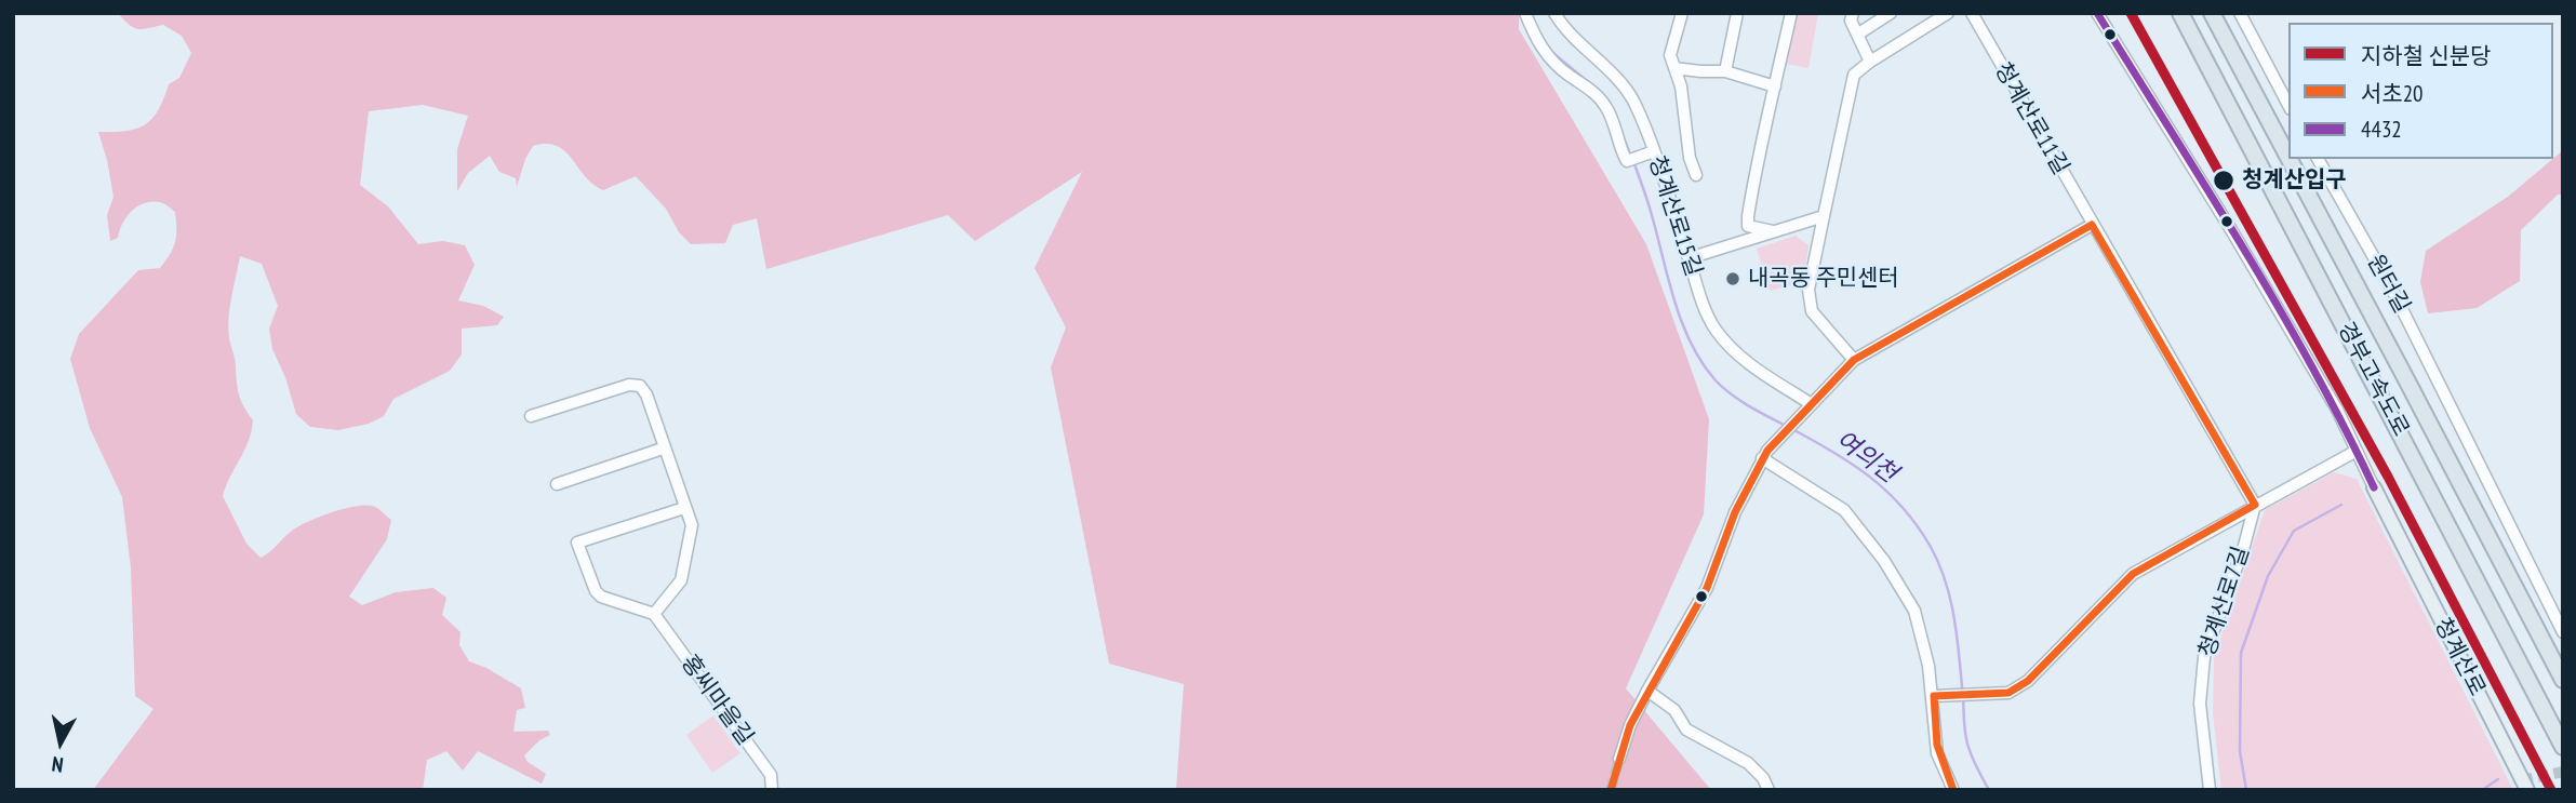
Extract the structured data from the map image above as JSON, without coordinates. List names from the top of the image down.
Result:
{
  "streets": {
    "highway": ["경부고속도로"],
    "main road": ["청계산로"],
    "street": [
      "청계산로11길",
      "청계산로15길",
      "원터길",
      "청계산로7길",
      "홍씨마을길"
    ]
  },
  "crossings": [
    ["청계산로11길", "청계산로7길"],
    ["청계산로7길", "청계산로"]
  ],
  "water": ["여의천"],
  "places": ["청계산입구", "내곡동 주민센터"],
  "lines": ["metro line 신분당", "transit line 4432", "transit line 서초20"],
  "legend": ["지하철 신분당", "서초20", "4432"],
  "north": "bottom"
}
